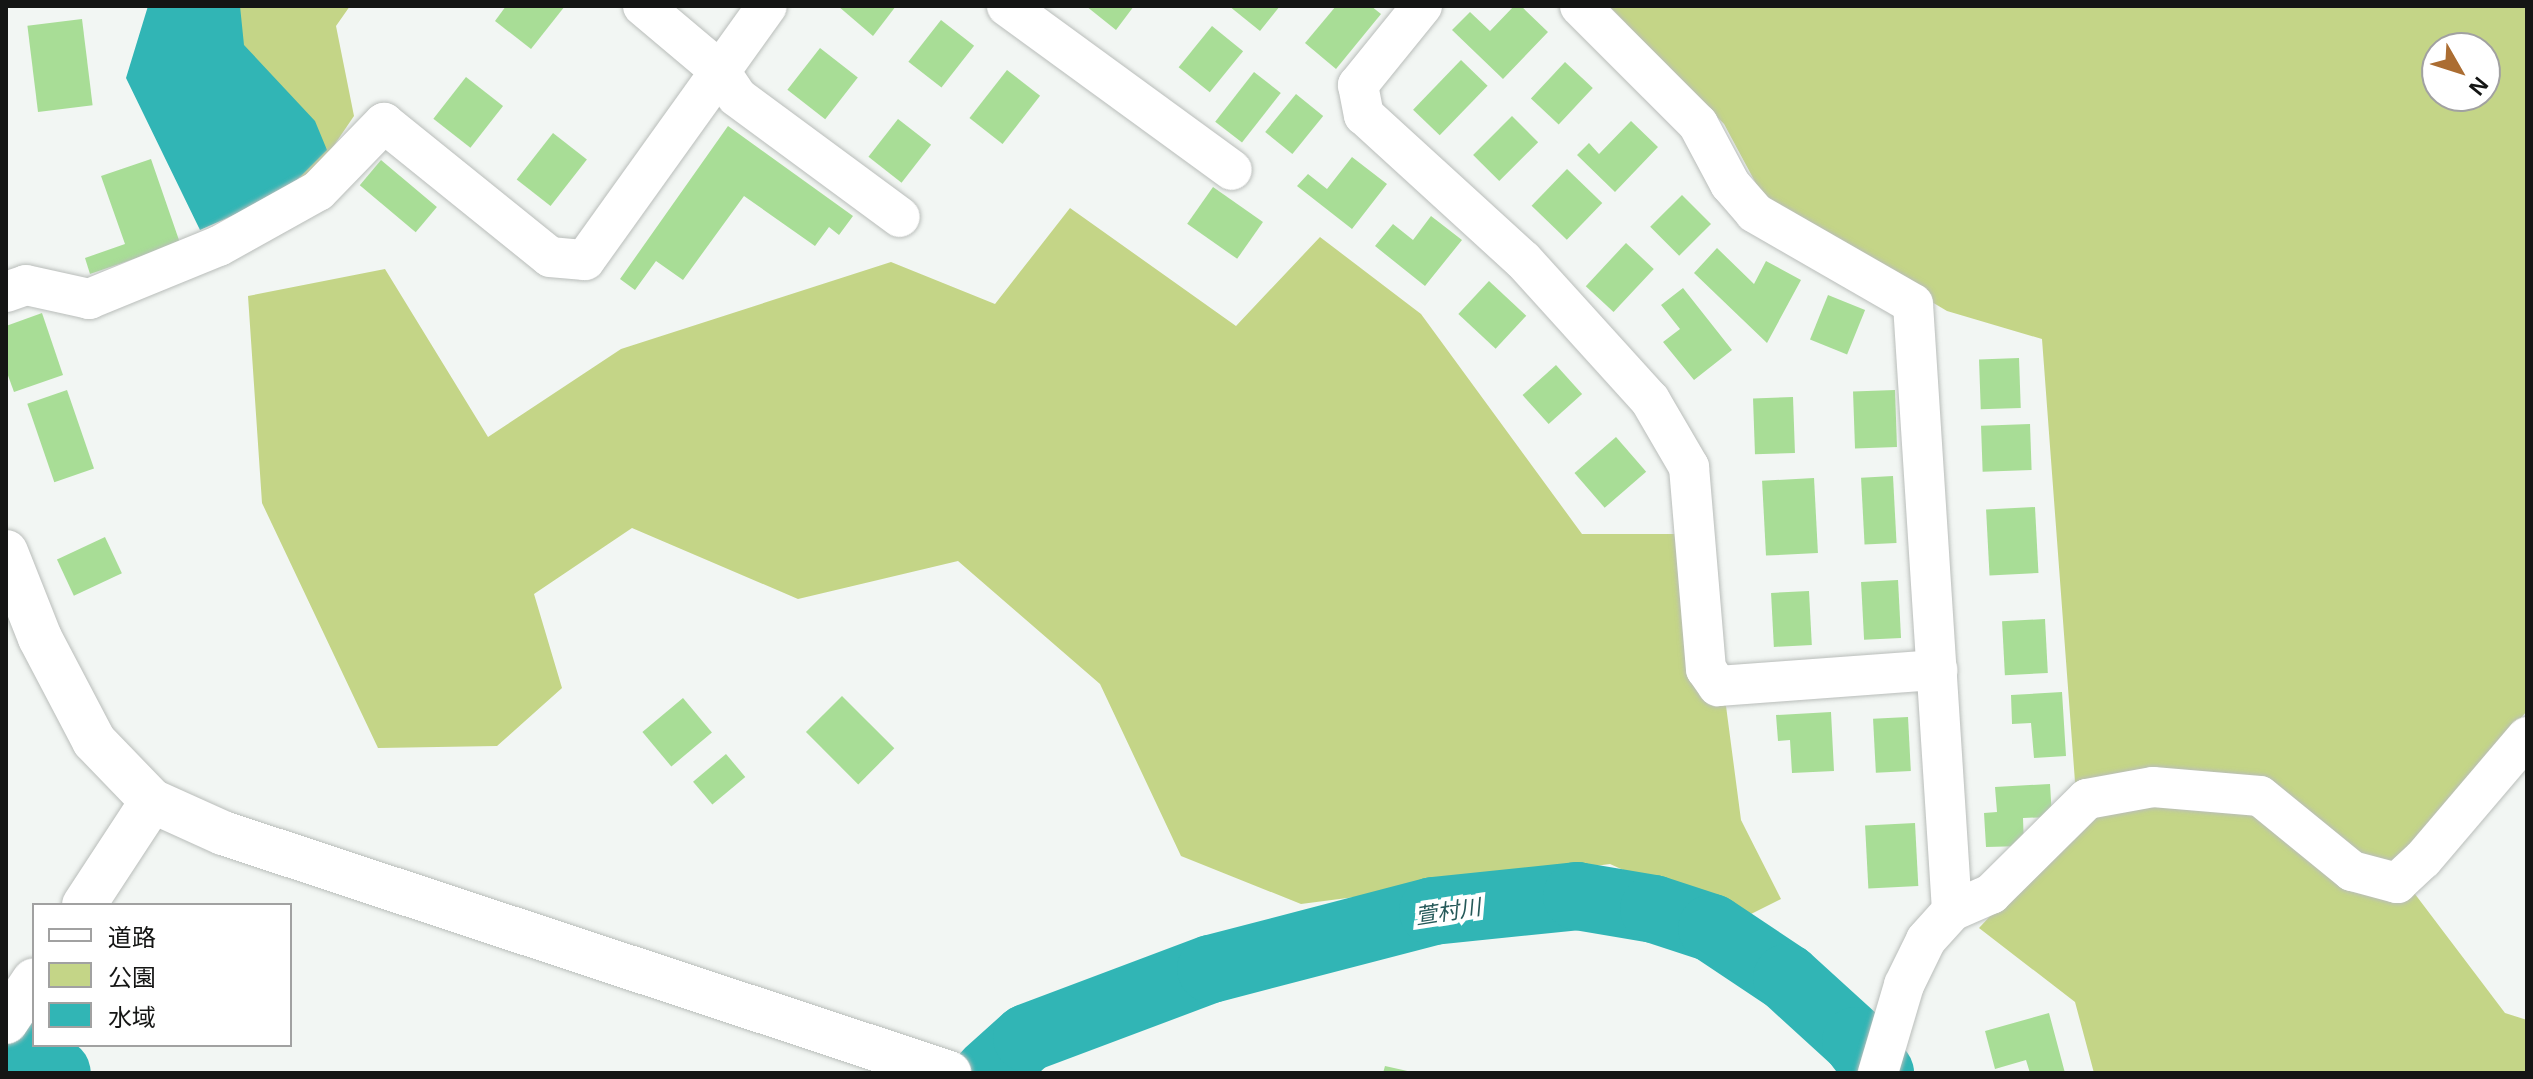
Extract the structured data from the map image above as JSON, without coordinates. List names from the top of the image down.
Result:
{
  "water": ["萱村川"],
  "legend": ["道路", "公園", "水域"],
  "north": "bottom right"
}
